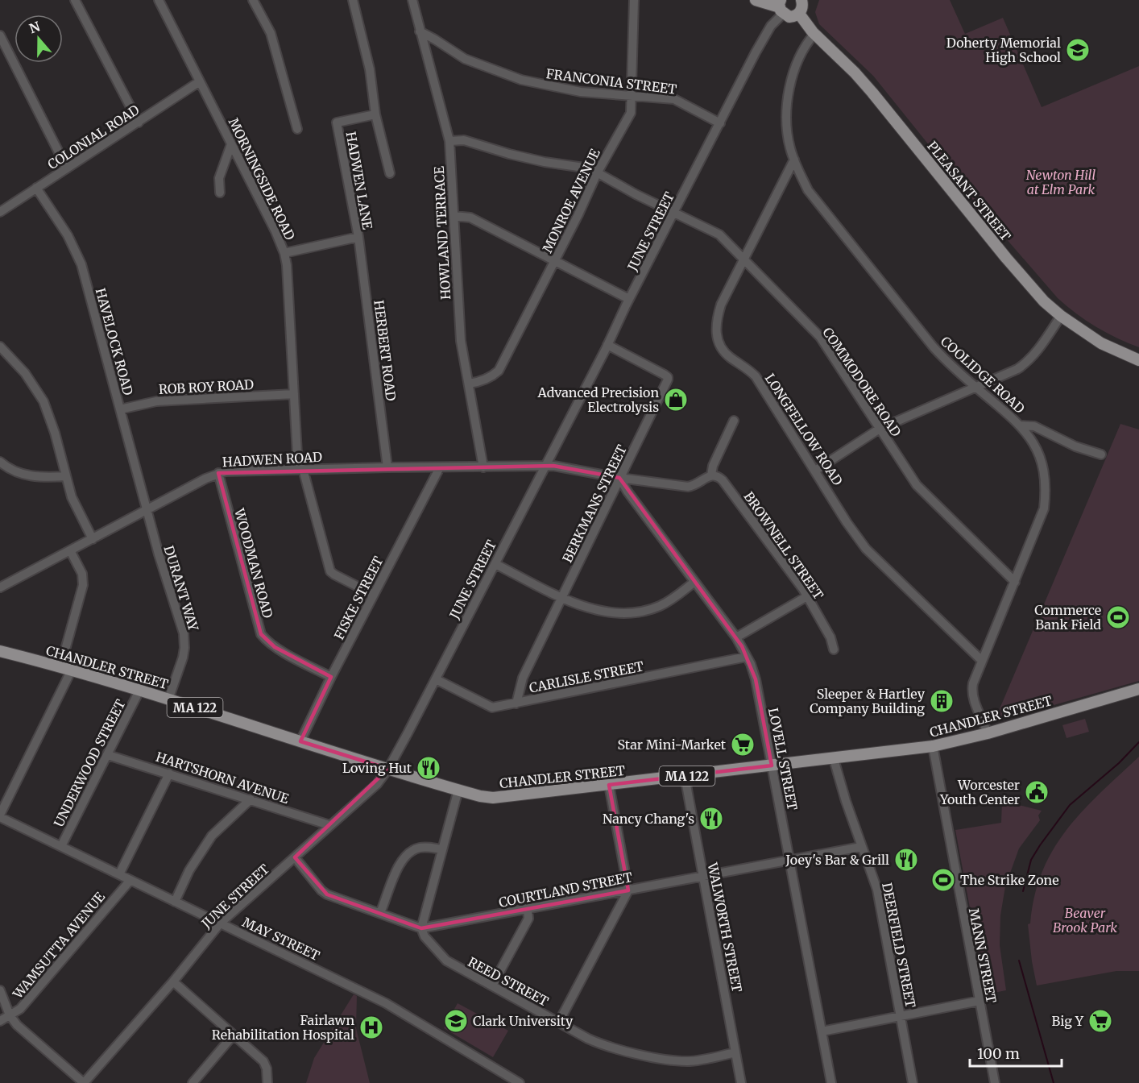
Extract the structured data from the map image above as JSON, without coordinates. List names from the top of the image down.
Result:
{
  "streets": {
    "main road": ["PLEASANT STREET", "CHANDLER STREET", "MA 122"],
    "street": [
      "FRANCONIA STREET",
      "COLONIAL ROAD",
      "MORNINGSIDE ROAD",
      "HADWEN LANE",
      "MONROE AVENUE",
      "JUNE STREET",
      "HOWLAND TERRACE",
      "HAVELOCK ROAD",
      "HERBERT ROAD",
      "COOLIDGE ROAD",
      "COMMODORE ROAD",
      "ROB ROY ROAD",
      "LONGFELLOW ROAD",
      "HADWEN ROAD",
      "BERKMANS STREET",
      "BROWNELL STREET",
      "WOODMAN ROAD",
      "DURANT WAY",
      "FISKE STREET",
      "CARLISLE STREET",
      "LOVELL STREET",
      "UNDERWOOD STREET",
      "HARTSHORN AVENUE",
      "COURTLAND STREET",
      "WALWORTH STREET",
      "MAY STREET",
      "WAMSUTTA AVENUE",
      "DEERFIELD STREET",
      "MANN STREET",
      "REED STREET"
    ]
  },
  "crossings": [
    ["FRANCONIA STREET", "MONROE AVENUE"],
    ["FRANCONIA STREET", "JUNE STREET"],
    ["FRANCONIA STREET", "HOWLAND TERRACE"],
    ["COLONIAL ROAD", "MORNINGSIDE ROAD"],
    ["COLONIAL ROAD", "HAVELOCK ROAD"],
    ["MORNINGSIDE ROAD", "HADWEN LANE"],
    ["MORNINGSIDE ROAD", "ROB ROY ROAD"],
    ["MORNINGSIDE ROAD", "HADWEN ROAD"],
    ["MORNINGSIDE ROAD", "FISKE STREET"],
    ["HADWEN LANE", "HERBERT ROAD"],
    ["PLEASANT STREET", "COOLIDGE ROAD"],
    ["MONROE AVENUE", "HOWLAND TERRACE"],
    ["MONROE AVENUE", "COMMODORE ROAD"],
    ["JUNE STREET", "COMMODORE ROAD"],
    ["JUNE STREET", "HADWEN ROAD"],
    ["JUNE STREET", "BERKMANS STREET"],
    ["JUNE STREET", "CHANDLER STREET"],
    ["JUNE STREET", "CARLISLE STREET"],
    ["JUNE STREET", "HARTSHORN AVENUE"],
    ["JUNE STREET", "MAY STREET"],
    ["HOWLAND TERRACE", "COMMODORE ROAD"],
    ["HOWLAND TERRACE", "HADWEN ROAD"],
    ["HAVELOCK ROAD", "ROB ROY ROAD"],
    ["HAVELOCK ROAD", "HADWEN ROAD"],
    ["HAVELOCK ROAD", "DURANT WAY"],
    ["HERBERT ROAD", "HADWEN ROAD"],
    ["COOLIDGE ROAD", "COMMODORE ROAD"],
    ["COOLIDGE ROAD", "LONGFELLOW ROAD"],
    ["COOLIDGE ROAD", "CHANDLER STREET"],
    ["COMMODORE ROAD", "LONGFELLOW ROAD"],
    ["HADWEN ROAD", "WOODMAN ROAD"],
    ["HADWEN ROAD", "DURANT WAY"],
    ["HADWEN ROAD", "FISKE STREET"],
    ["BERKMANS STREET", "CARLISLE STREET"],
    ["BERKMANS STREET", "LOVELL STREET"],
    ["WOODMAN ROAD", "FISKE STREET"],
    ["DURANT WAY", "CHANDLER STREET"],
    ["FISKE STREET", "CHANDLER STREET"],
    ["CHANDLER STREET", "LOVELL STREET"],
    ["CHANDLER STREET", "UNDERWOOD STREET"],
    ["CHANDLER STREET", "WALWORTH STREET"],
    ["CHANDLER STREET", "DEERFIELD STREET"],
    ["CHANDLER STREET", "MANN STREET"],
    ["CARLISLE STREET", "LOVELL STREET"],
    ["LOVELL STREET", "COURTLAND STREET"],
    ["UNDERWOOD STREET", "HARTSHORN AVENUE"],
    ["UNDERWOOD STREET", "MAY STREET"],
    ["COURTLAND STREET", "WALWORTH STREET"],
    ["COURTLAND STREET", "DEERFIELD STREET"],
    ["COURTLAND STREET", "REED STREET"],
    ["WALWORTH STREET", "REED STREET"],
    ["MAY STREET", "WAMSUTTA AVENUE"]
  ],
  "parks": ["Newton Hill at Elm Park", "Beaver Brook Park"],
  "places": {
    "school or university": ["Doherty Memorial High School", "Clark University"],
    "shop": ["Advanced Precision Electrolysis"],
    "sports": ["Commerce Bank Field", "The Strike Zone"],
    "building": ["Sleeper & Hartley Company Building"],
    "supermarket": ["Star Mini-Market", "Big Y"],
    "restaurant": ["Loving Hut", "Nancy Chang's", "Joey's Bar & Grill"],
    "public building": ["Worcester Youth Center"],
    "hospital": ["Fairlawn Rehabilitation Hospital"]
  },
  "scale_bar": "100 m",
  "north": "top"
}
